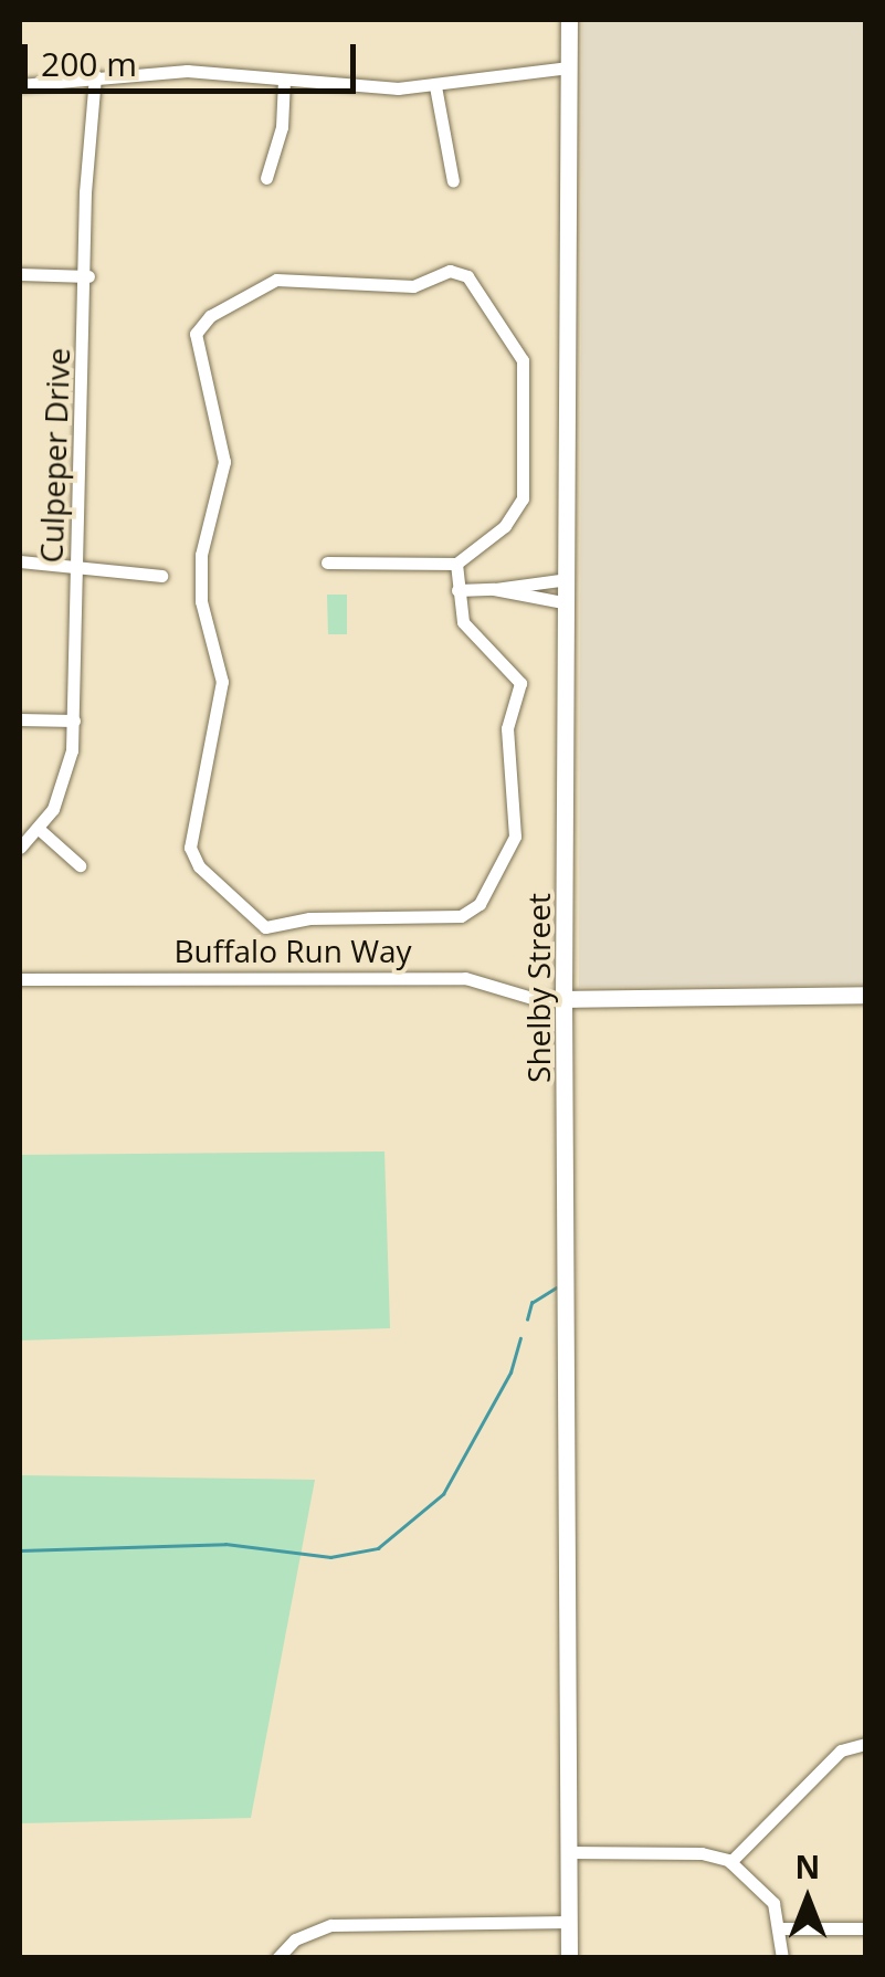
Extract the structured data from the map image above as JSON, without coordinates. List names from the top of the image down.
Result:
{
  "streets": {
    "street": ["Culpeper Drive", "Buffalo Run Way", "Shelby Street"]
  },
  "crossings": [
    ["Buffalo Run Way", "Shelby Street"]
  ],
  "scale_bar": "200 m",
  "north": "top"
}
